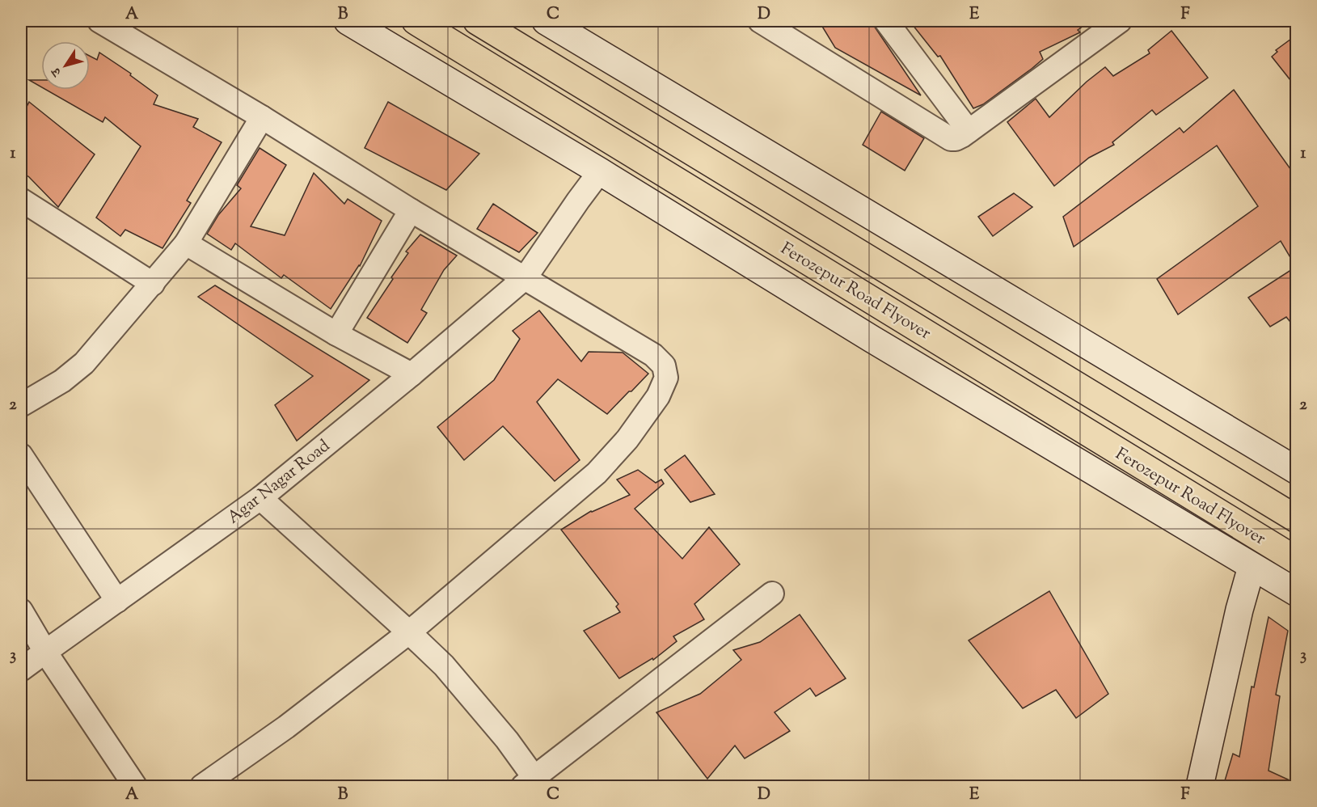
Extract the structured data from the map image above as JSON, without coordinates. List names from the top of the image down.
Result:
{
  "streets": {
    "highway": ["Ferozepur Road Flyover"],
    "street": ["Agar Nagar Road"]
  },
  "north": "bottom left",
  "grid": {
    "columns": [
      "A",
      "B",
      "C",
      "D",
      "E",
      "F"
    ],
    "rows": ["1", "2", "3"]
  }
}
